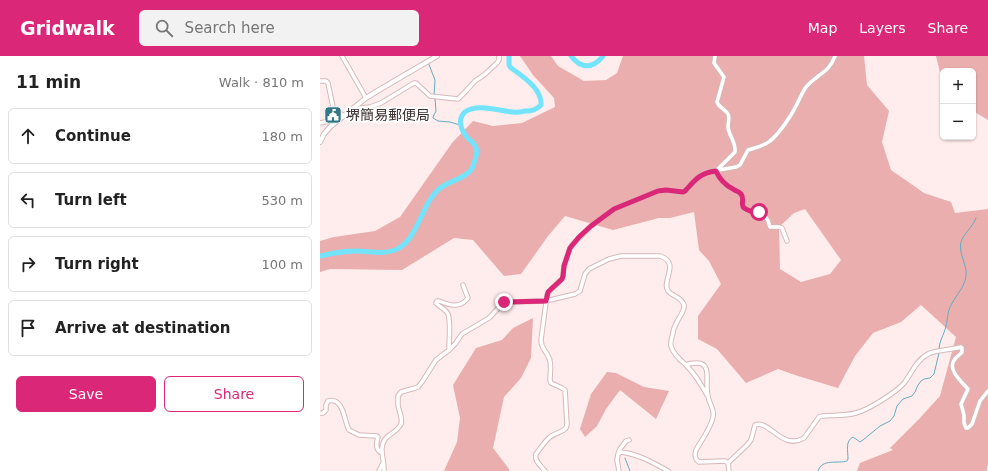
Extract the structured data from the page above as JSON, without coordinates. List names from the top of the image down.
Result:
{
  "places": {
    "public building": ["堺簡易郵便局"]
  },
  "page": {
    "header": "Gridwalk",
    "search": "Search here",
    "nav": ["Map", "Layers", "Share"],
    "heading": ["11 min", "Walk · 810 m"],
    "map_buttons": ["+", "−"],
    "list": [
      ["Continue", "180 m"],
      ["Turn left", "530 m"],
      ["Turn right", "100 m"],
      "Arrive at destination"
    ],
    "buttons": ["Save", "Share"]
  }
}
